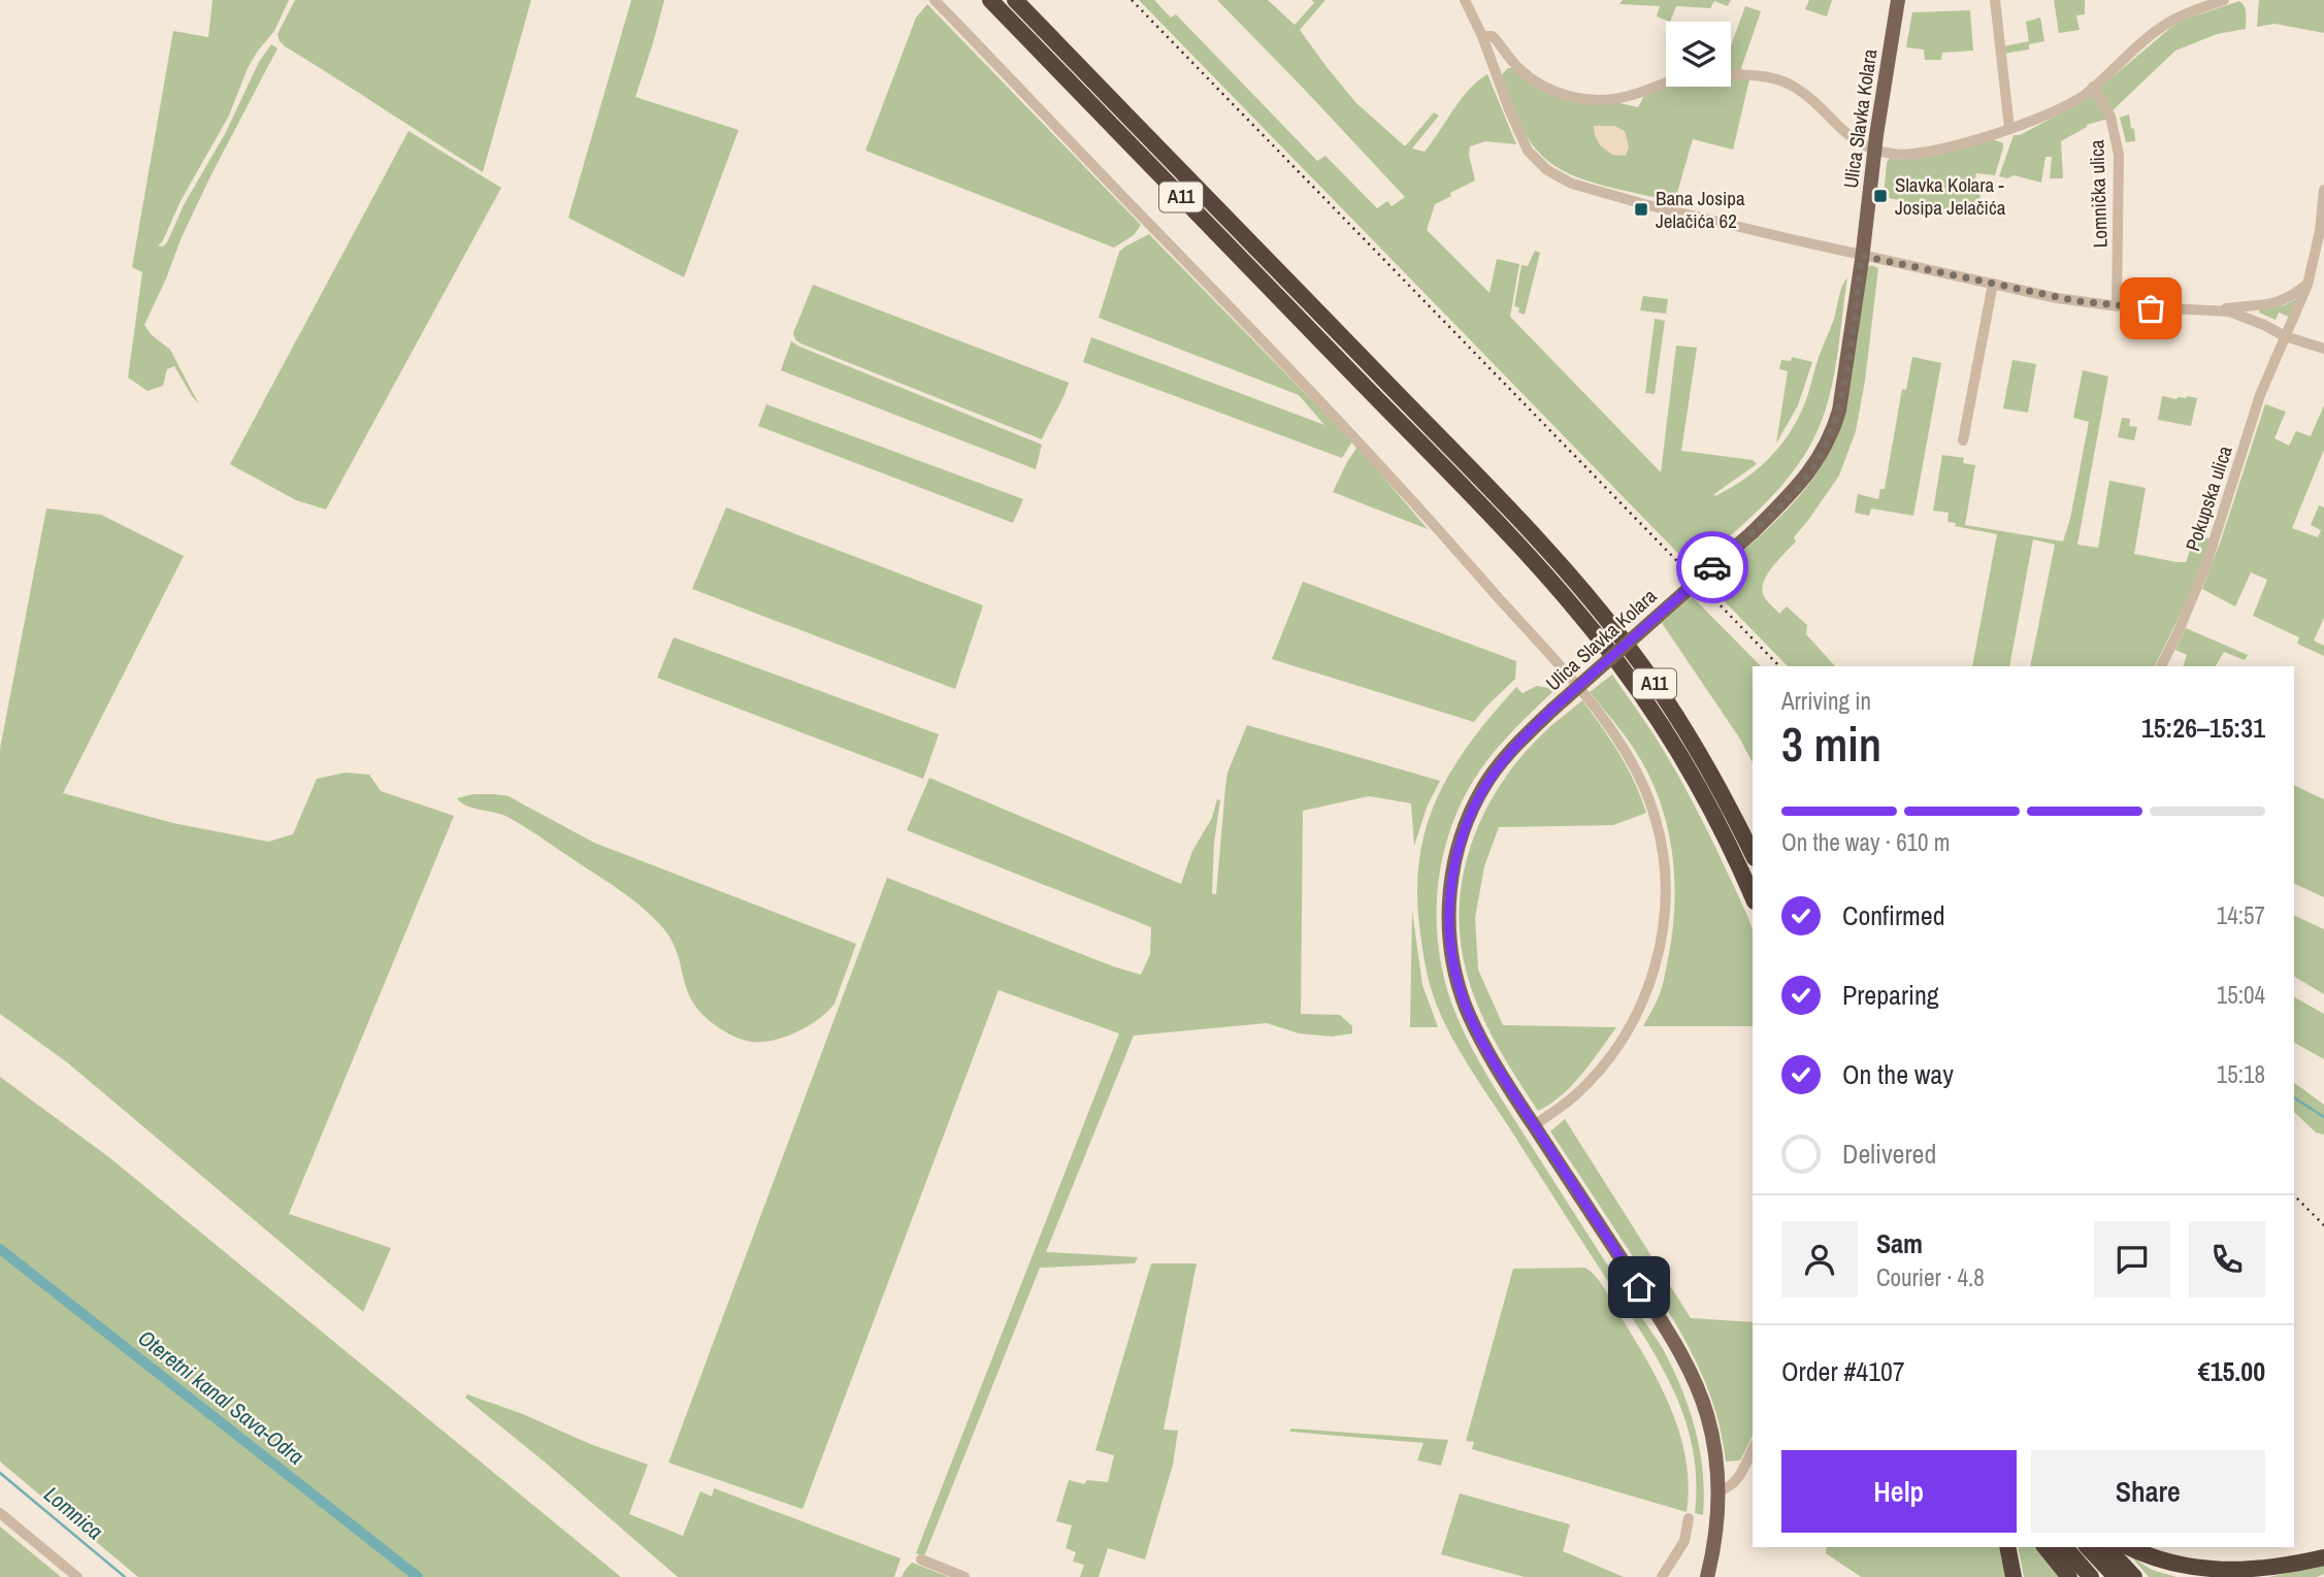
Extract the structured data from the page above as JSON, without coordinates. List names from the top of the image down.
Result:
{
  "streets": {
    "highway": ["A11"],
    "main road": ["Ulica Slavka Kolara"],
    "street": ["Lomnička ulica", "Pokupska ulica"]
  },
  "water": ["Oteretni kanal Sava-Odra", "Lomnica"],
  "places": {
    "transit": ["Slavka Kolara - Josipa Jelačića", "Bana Josipa Jelačića 62"]
  },
  "page": {
    "heading": ["3 min", "Arriving in", "15:26–15:31"],
    "panel": [
      "Sam",
      "Courier · 4.8",
      "Order #4107",
      "€15.00"
    ],
    "bar": "On the way · 610 m",
    "list": [
      ["Confirmed", "14:57"],
      ["Preparing", "15:04"],
      ["On the way", "15:18"],
      "Delivered"
    ],
    "buttons": ["Help", "Share"]
  }
}
